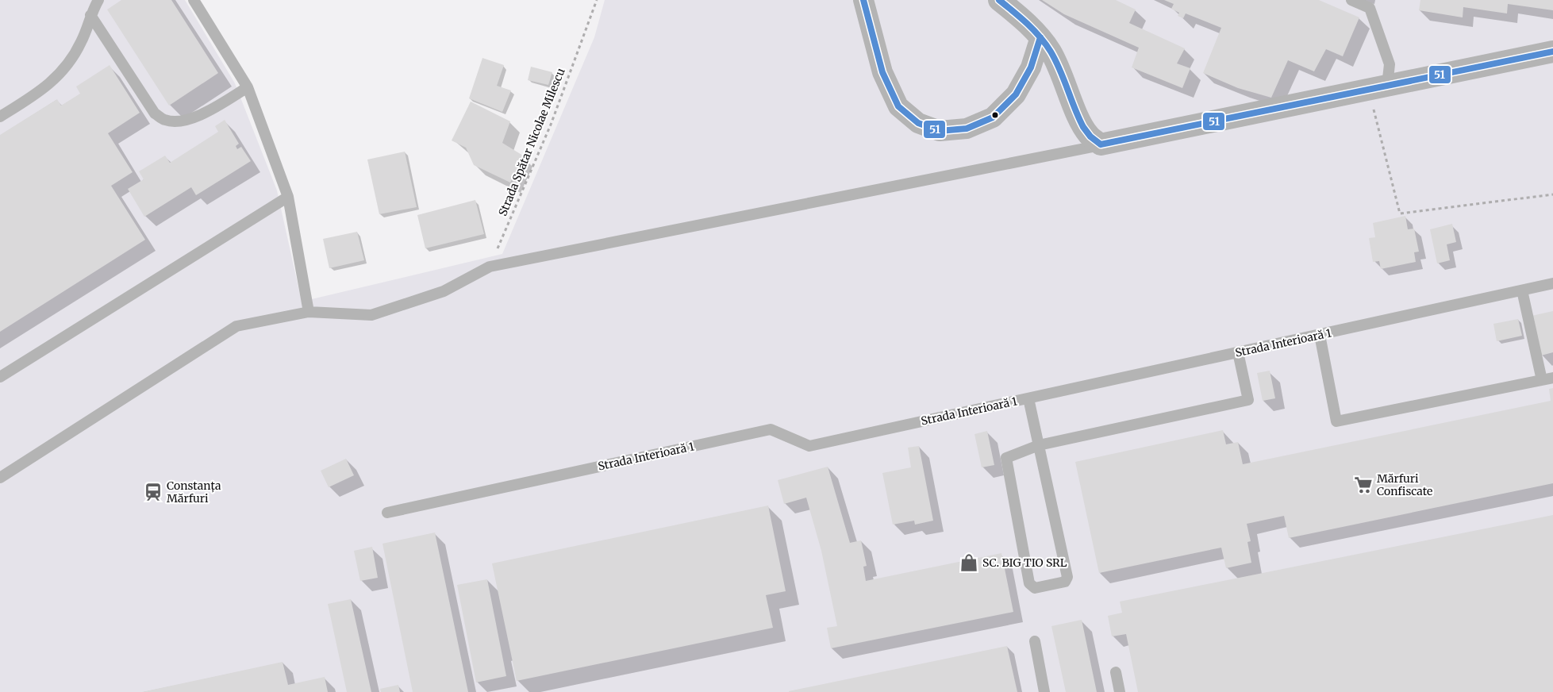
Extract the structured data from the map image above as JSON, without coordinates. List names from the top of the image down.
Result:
{
  "streets": {
    "lane": ["Strada Interioară 1"],
    "path": ["Strada Spătar Nicolae Milescu"]
  },
  "places": {
    "supermarket": ["Mărfuri Confiscate"],
    "station": ["Constanța Mărfuri"],
    "shop": ["SC. BIG TIO SRL"]
  },
  "lines": ["transit line 51"]
}
